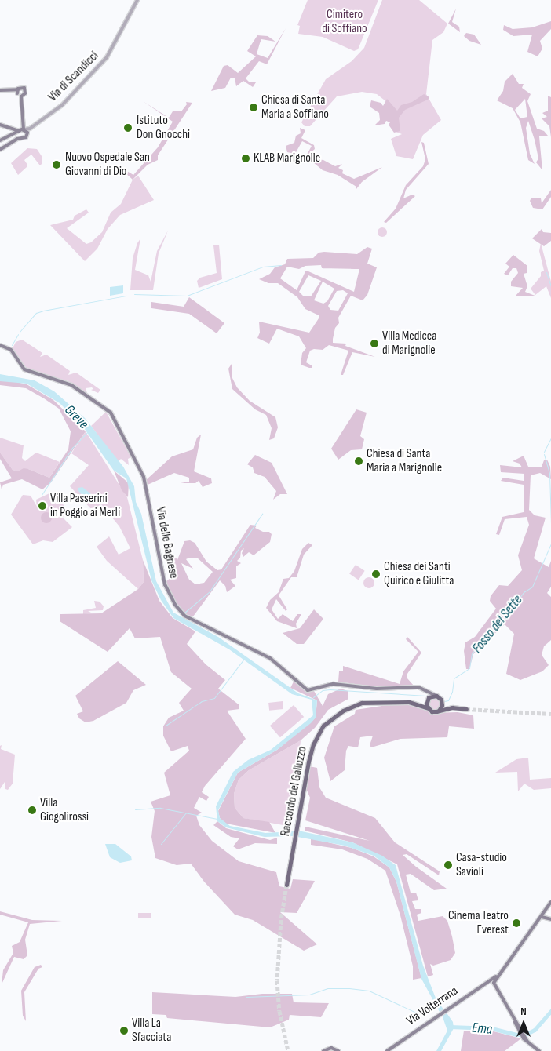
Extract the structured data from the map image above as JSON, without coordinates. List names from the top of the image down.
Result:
{
  "streets": {
    "main road": [
      "Via di Scandicci",
      "Via delle Bagnese",
      "Raccordo del Galluzzo",
      "Via Volterrana"
    ]
  },
  "crossings": [
    ["Via delle Bagnese", "Raccordo del Galluzzo"]
  ],
  "water": ["Greve", "Fosso del Sette", "Ema"],
  "parks": ["Cimitero di Soffiano"],
  "places": [
    "Chiesa di Santa Maria a Soffiano",
    "Istituto Don Gnocchi",
    "KLAB Marignolle",
    "Nuovo Ospedale San Giovanni di Dio",
    "Villa Medicea di Marignolle",
    "Chiesa di Santa Maria a Marignolle",
    "Villa Passerini in Poggio ai Merli",
    "Chiesa dei Santi Quirico e Giulitta",
    "Villa Giogolirossi",
    "Casa-studio Savioli",
    "Cinema Teatro Everest",
    "Villa La Sfacciata"
  ],
  "north": "top"
}
